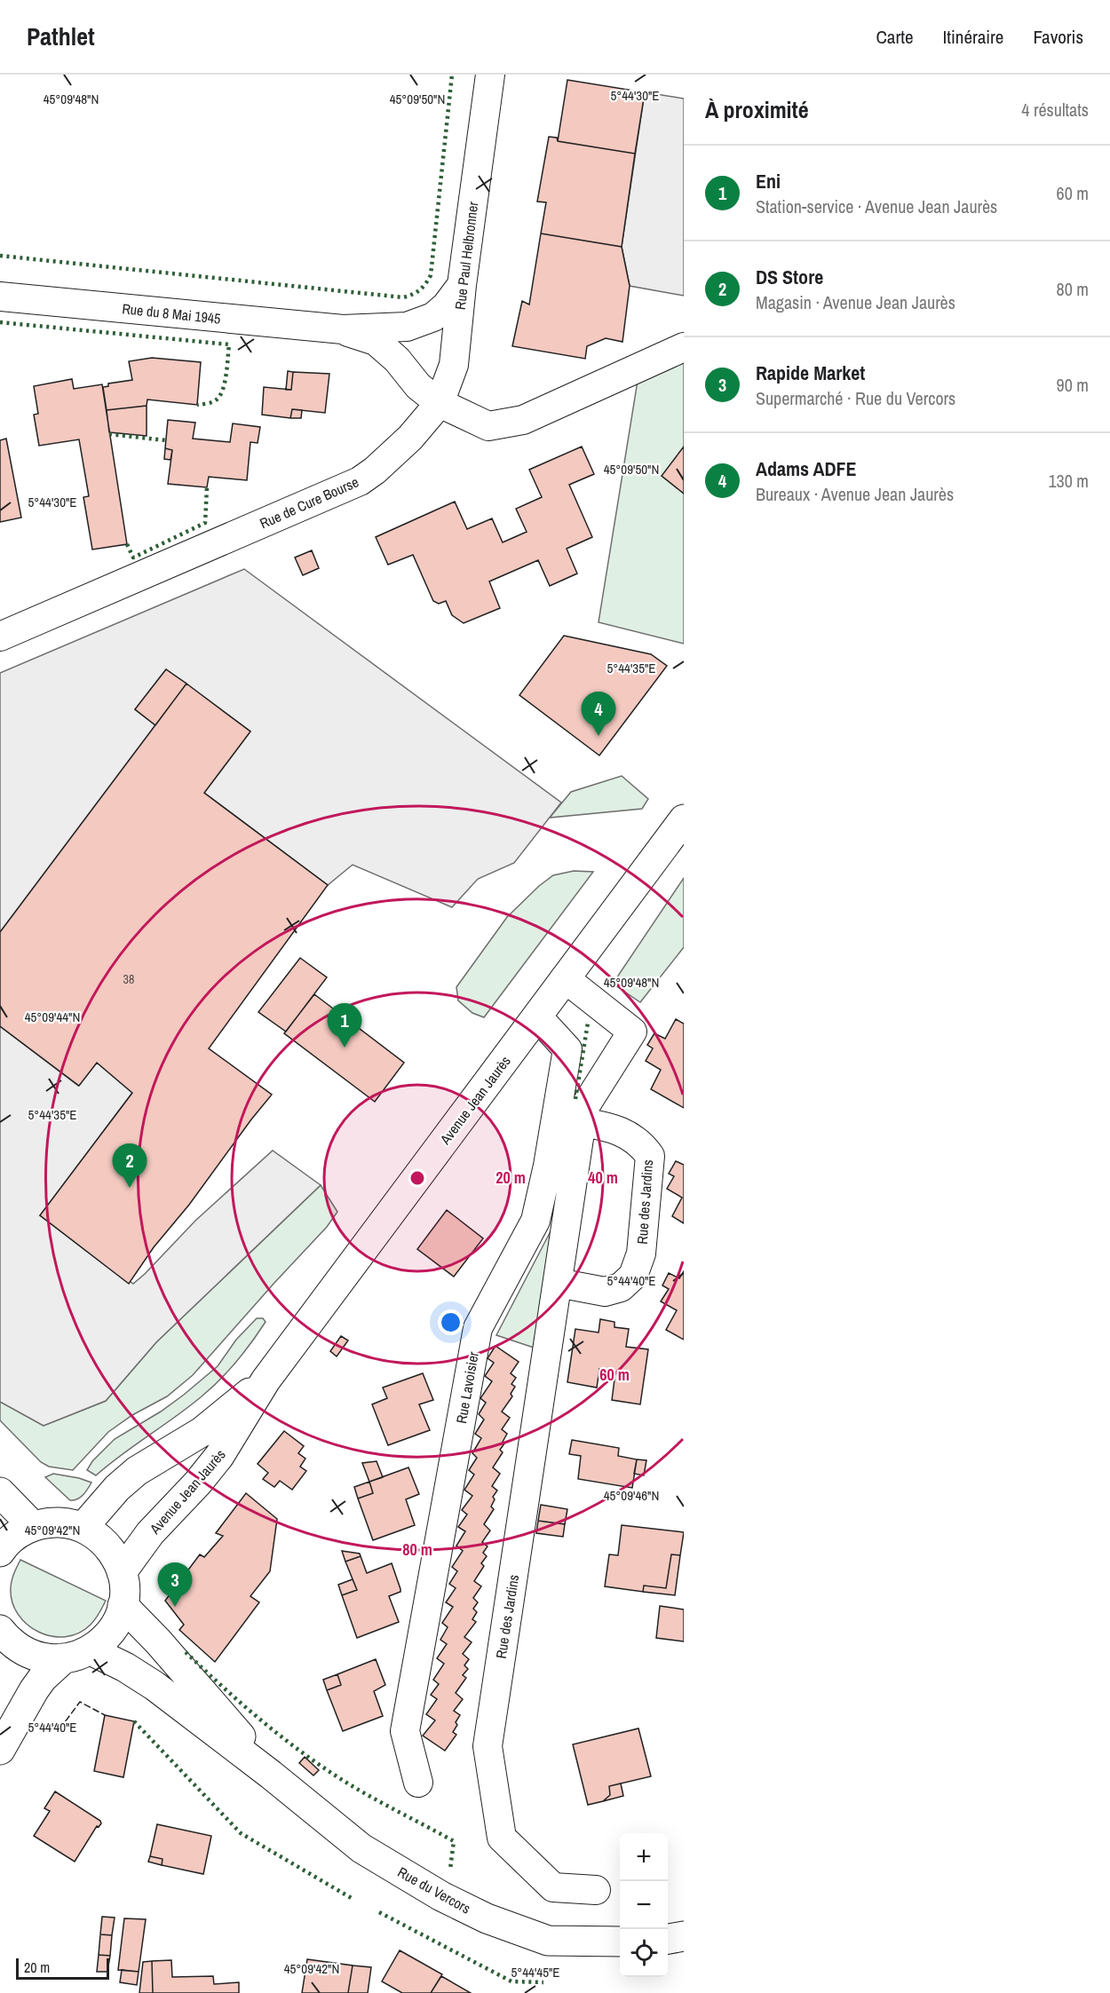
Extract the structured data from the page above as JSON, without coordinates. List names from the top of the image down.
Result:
{
  "streets": {
    "main road": ["Avenue Jean Jaurès", "Rue du Vercors"],
    "street": [
      "Rue Paul Helbronner",
      "Rue du 8 Mai 1945",
      "Rue de Cure Bourse",
      "Rue des Jardins",
      "Rue Lavoisier"
    ]
  },
  "crossings": [
    ["Rue Paul Helbronner", "Rue du 8 Mai 1945"],
    ["Rue Paul Helbronner", "Rue de Cure Bourse"],
    ["Rue du 8 Mai 1945", "Rue de Cure Bourse"],
    ["Avenue Jean Jaurès", "Rue des Jardins"],
    ["Avenue Jean Jaurès", "Rue Lavoisier"]
  ],
  "house_numbers": ["38"],
  "scale_bar": "20 m",
  "page": {
    "header": "Pathlet",
    "nav": ["Carte", "Itinéraire", "Favoris"],
    "heading": ["À proximité", "4 résultats"],
    "list": [
      {
        "mark": "1",
        "name": "Eni",
        "note": "Station-service · Avenue Jean Jaurès",
        "value": "60 m"
      },
      {
        "mark": "2",
        "name": "DS Store",
        "note": "Magasin · Avenue Jean Jaurès",
        "value": "80 m"
      },
      {
        "mark": "3",
        "name": "Rapide Market",
        "note": "Supermarché · Rue du Vercors",
        "value": "90 m"
      },
      {
        "mark": "4",
        "name": "Adams ADFE",
        "note": "Bureaux · Avenue Jean Jaurès",
        "value": "130 m"
      }
    ],
    "pins": [
      "4",
      "1",
      "2",
      "3"
    ],
    "map_buttons": ["+", "−"],
    "scale": "20 m"
  },
  "coordinates": [
    "5°44'30\"E",
    "45°09'48\"N",
    "45°09'50\"N",
    "5°44'35\"E",
    "45°09'44\"N",
    "5°44'40\"E",
    "45°09'46\"N",
    "45°09'42\"N",
    "5°44'45\"E"
  ],
  "rings": [
    "20 m",
    "40 m",
    "60 m",
    "80 m"
  ]
}
